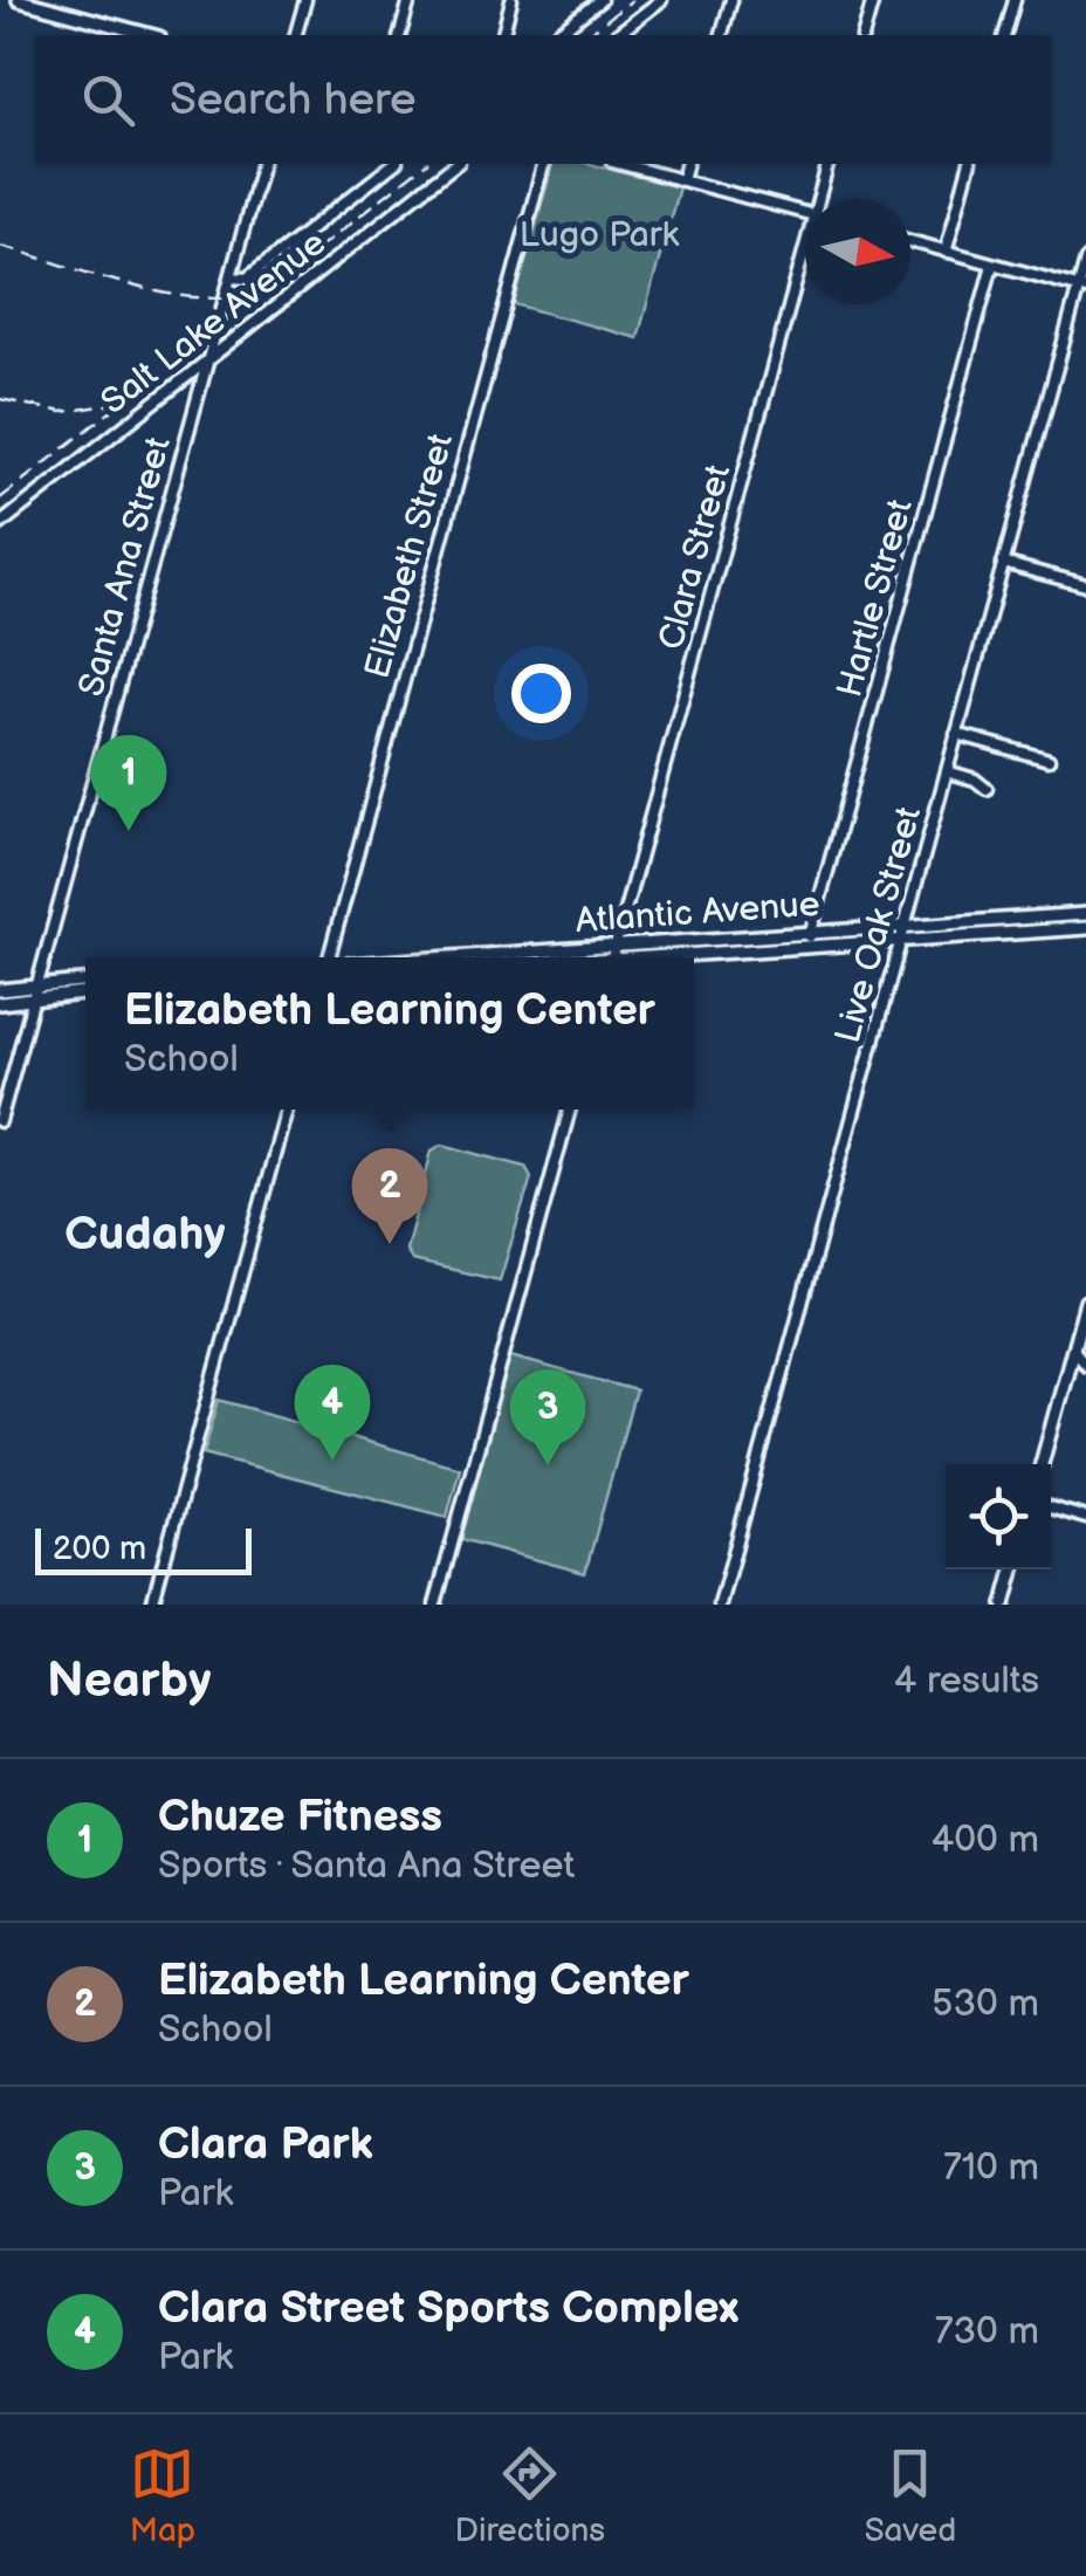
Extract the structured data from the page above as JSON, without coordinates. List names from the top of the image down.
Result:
{
  "streets": {
    "main road": ["Atlantic Avenue"],
    "street": [
      "Salt Lake Avenue",
      "Elizabeth Street",
      "Clara Street",
      "Santa Ana Street",
      "Hartle Street",
      "Live Oak Street"
    ]
  },
  "crossings": [
    ["Salt Lake Avenue", "Santa Ana Street"],
    ["Clara Street", "Atlantic Avenue"],
    ["Hartle Street", "Atlantic Avenue"],
    ["Atlantic Avenue", "Live Oak Street"]
  ],
  "districts": ["Cudahy"],
  "parks": ["Lugo Park"],
  "scale_bar": "200 m",
  "north": "right",
  "page": {
    "search": "Search here",
    "pins": [
      "1",
      "2",
      "4",
      "3"
    ],
    "popup": ["Elizabeth Learning Center", "School"],
    "scale": "200 m",
    "heading": ["Nearby", "4 results"],
    "list": [
      {
        "mark": "1",
        "name": "Chuze Fitness",
        "note": "Sports · Santa Ana Street",
        "value": "400 m"
      },
      {
        "mark": "2",
        "name": "Elizabeth Learning Center",
        "note": "School",
        "value": "530 m"
      },
      {
        "mark": "3",
        "name": "Clara Park",
        "note": "Park",
        "value": "710 m"
      },
      {
        "mark": "4",
        "name": "Clara Street Sports Complex",
        "note": "Park",
        "value": "730 m"
      }
    ],
    "nav": ["Map", "Directions", "Saved"]
  }
}
